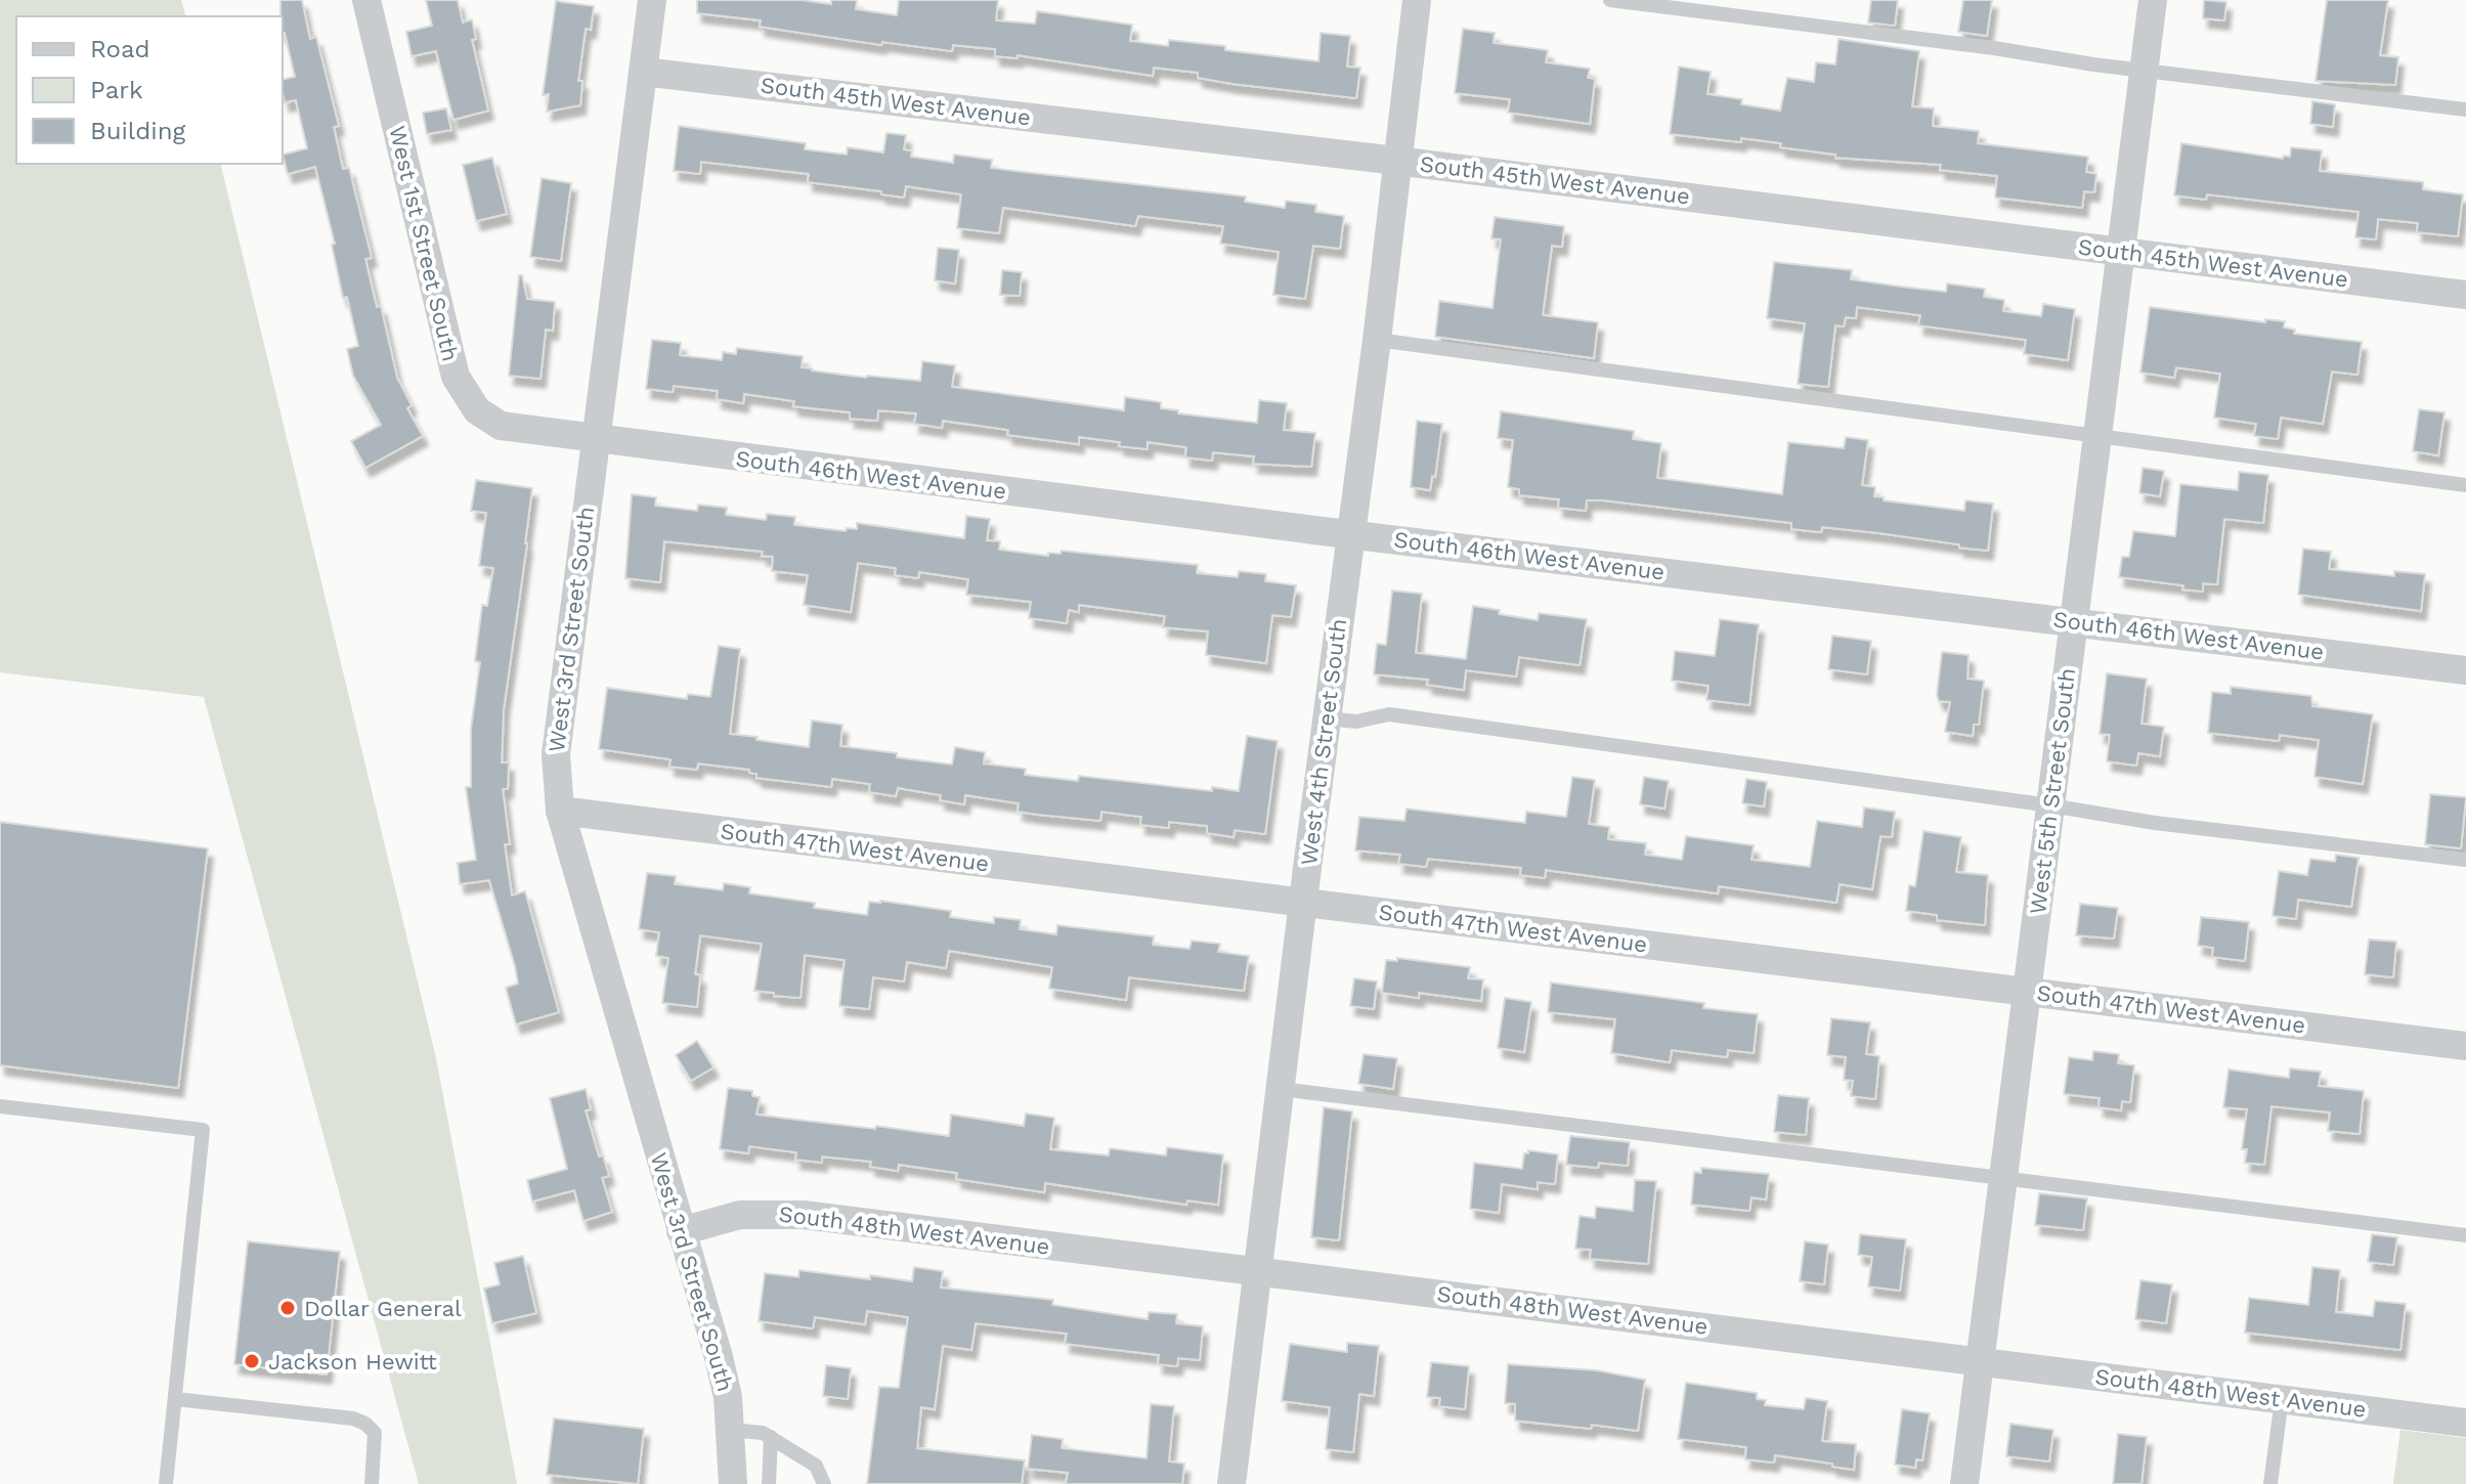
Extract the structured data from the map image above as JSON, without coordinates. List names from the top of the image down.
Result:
{
  "streets": {
    "street": [
      "South 45th West Avenue",
      "West 1st Street South",
      "South 46th West Avenue",
      "West 3rd Street South",
      "West 4th Street South",
      "West 5th Street South",
      "South 47th West Avenue",
      "South 48th West Avenue"
    ]
  },
  "crossings": [
    ["South 45th West Avenue", "West 3rd Street South"],
    ["South 45th West Avenue", "West 4th Street South"],
    ["South 45th West Avenue", "West 5th Street South"],
    ["West 1st Street South", "South 46th West Avenue"],
    ["West 1st Street South", "West 3rd Street South"],
    ["South 46th West Avenue", "West 3rd Street South"],
    ["South 46th West Avenue", "West 4th Street South"],
    ["South 46th West Avenue", "West 5th Street South"],
    ["West 3rd Street South", "South 47th West Avenue"],
    ["West 3rd Street South", "South 48th West Avenue"],
    ["West 4th Street South", "South 47th West Avenue"],
    ["West 4th Street South", "South 48th West Avenue"],
    ["West 5th Street South", "South 47th West Avenue"],
    ["West 5th Street South", "South 48th West Avenue"]
  ],
  "places": ["Dollar General", "Jackson Hewitt"],
  "legend": ["Road", "Park", "Building"]
}
